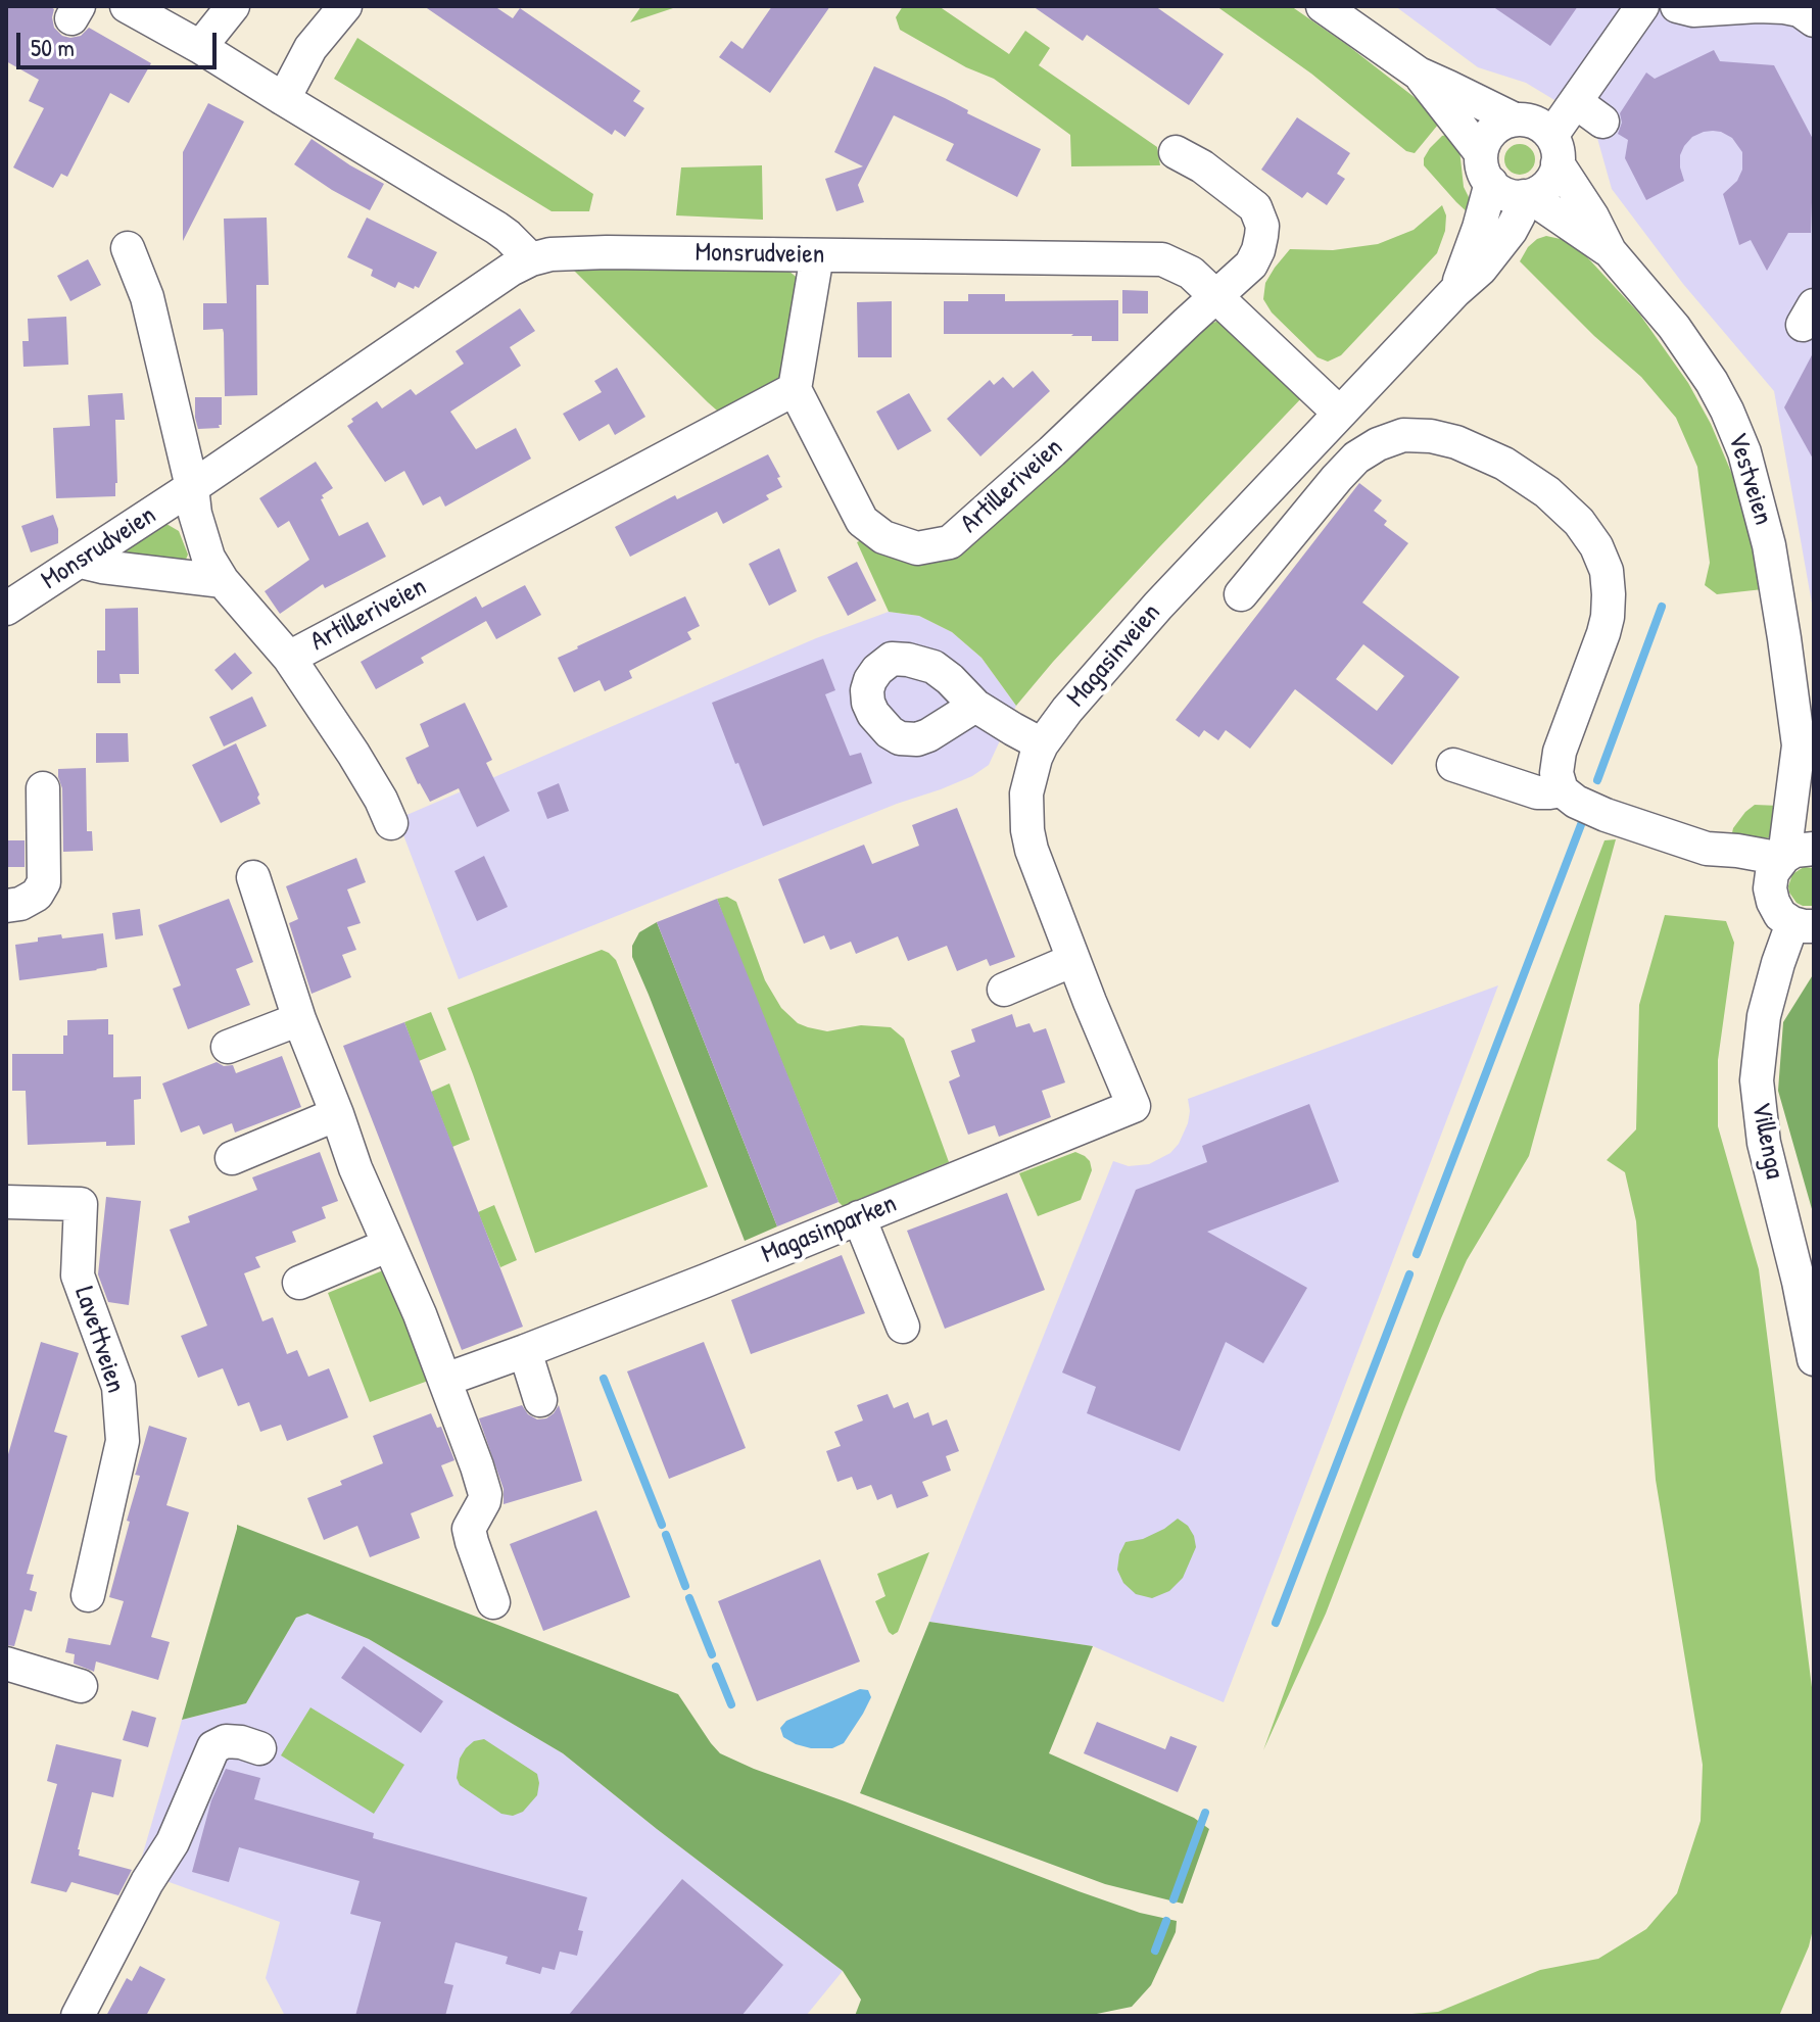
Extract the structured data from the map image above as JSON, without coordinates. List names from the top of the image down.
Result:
{
  "streets": {
    "street": [
      "Monsrudveien",
      "Vestveien",
      "Artilleriveien",
      "Magasinveien",
      "Villenga",
      "Magasinparken",
      "Lavettveien"
    ]
  },
  "crossings": [
    ["Monsrudveien", "Artilleriveien"],
    ["Monsrudveien", "Magasinveien"],
    ["Vestveien", "Magasinveien"],
    ["Magasinveien", "Magasinparken"]
  ],
  "scale_bar": "50 m"
}
